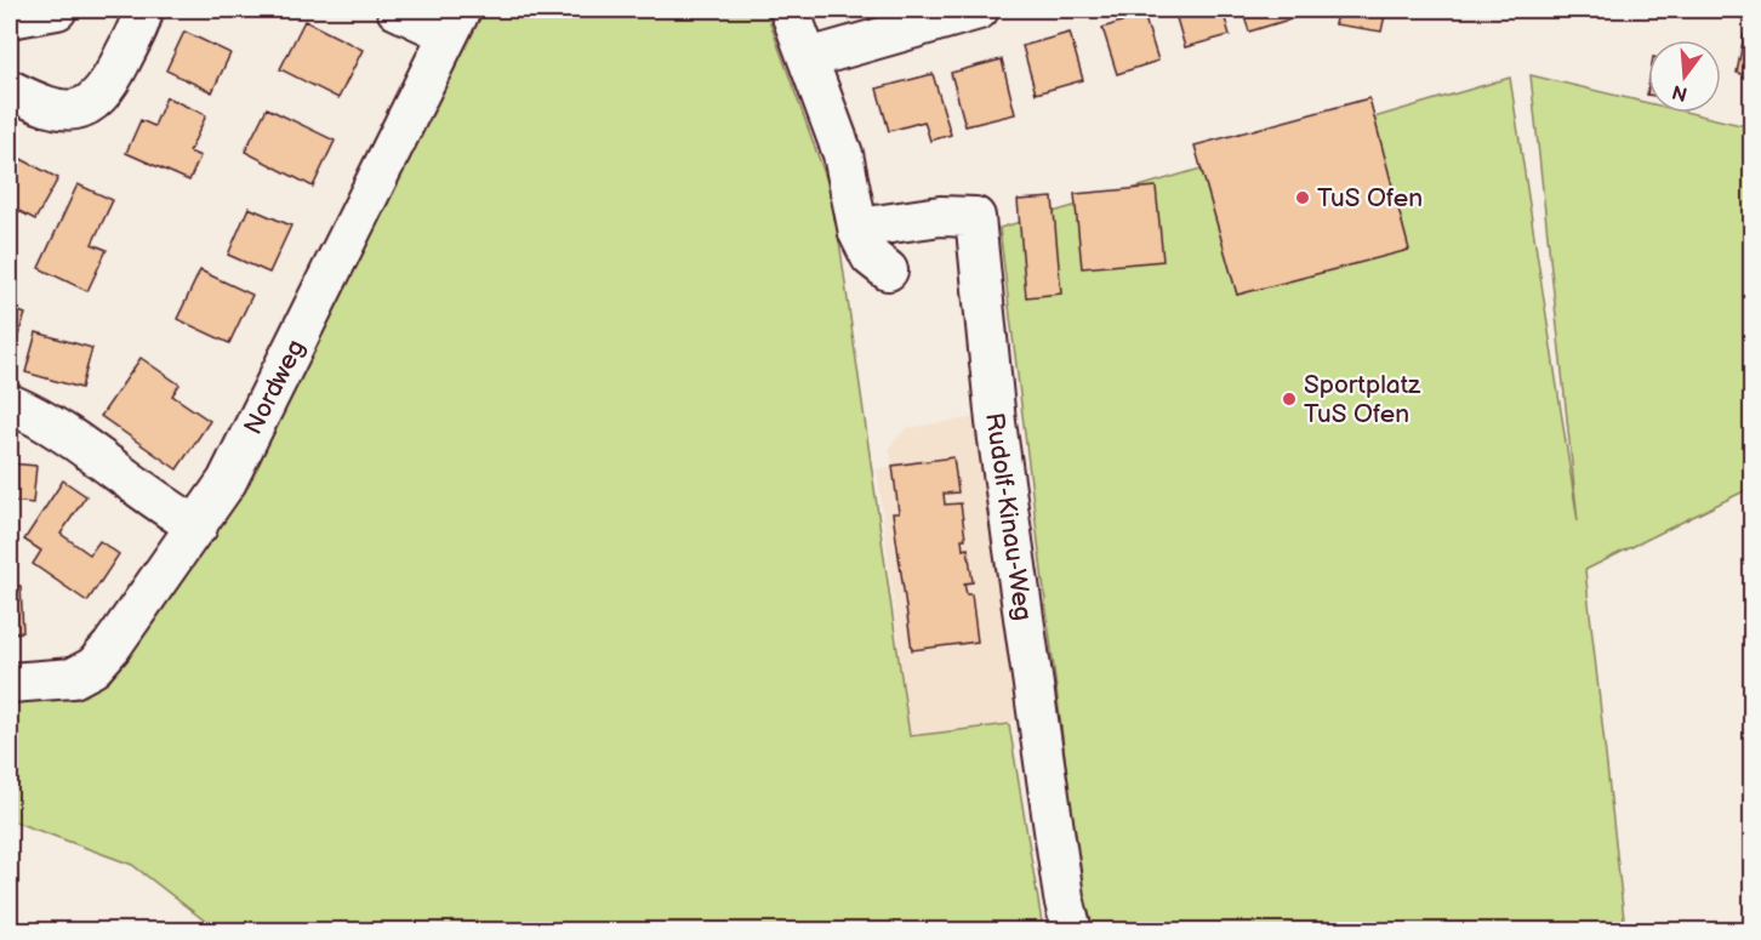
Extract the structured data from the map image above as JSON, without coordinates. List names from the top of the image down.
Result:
{
  "streets": {
    "street": ["Nordweg", "Rudolf-Kinau-Weg"]
  },
  "places": ["TuS Ofen", "Sportplatz TuS Ofen"],
  "north": "bottom"
}
